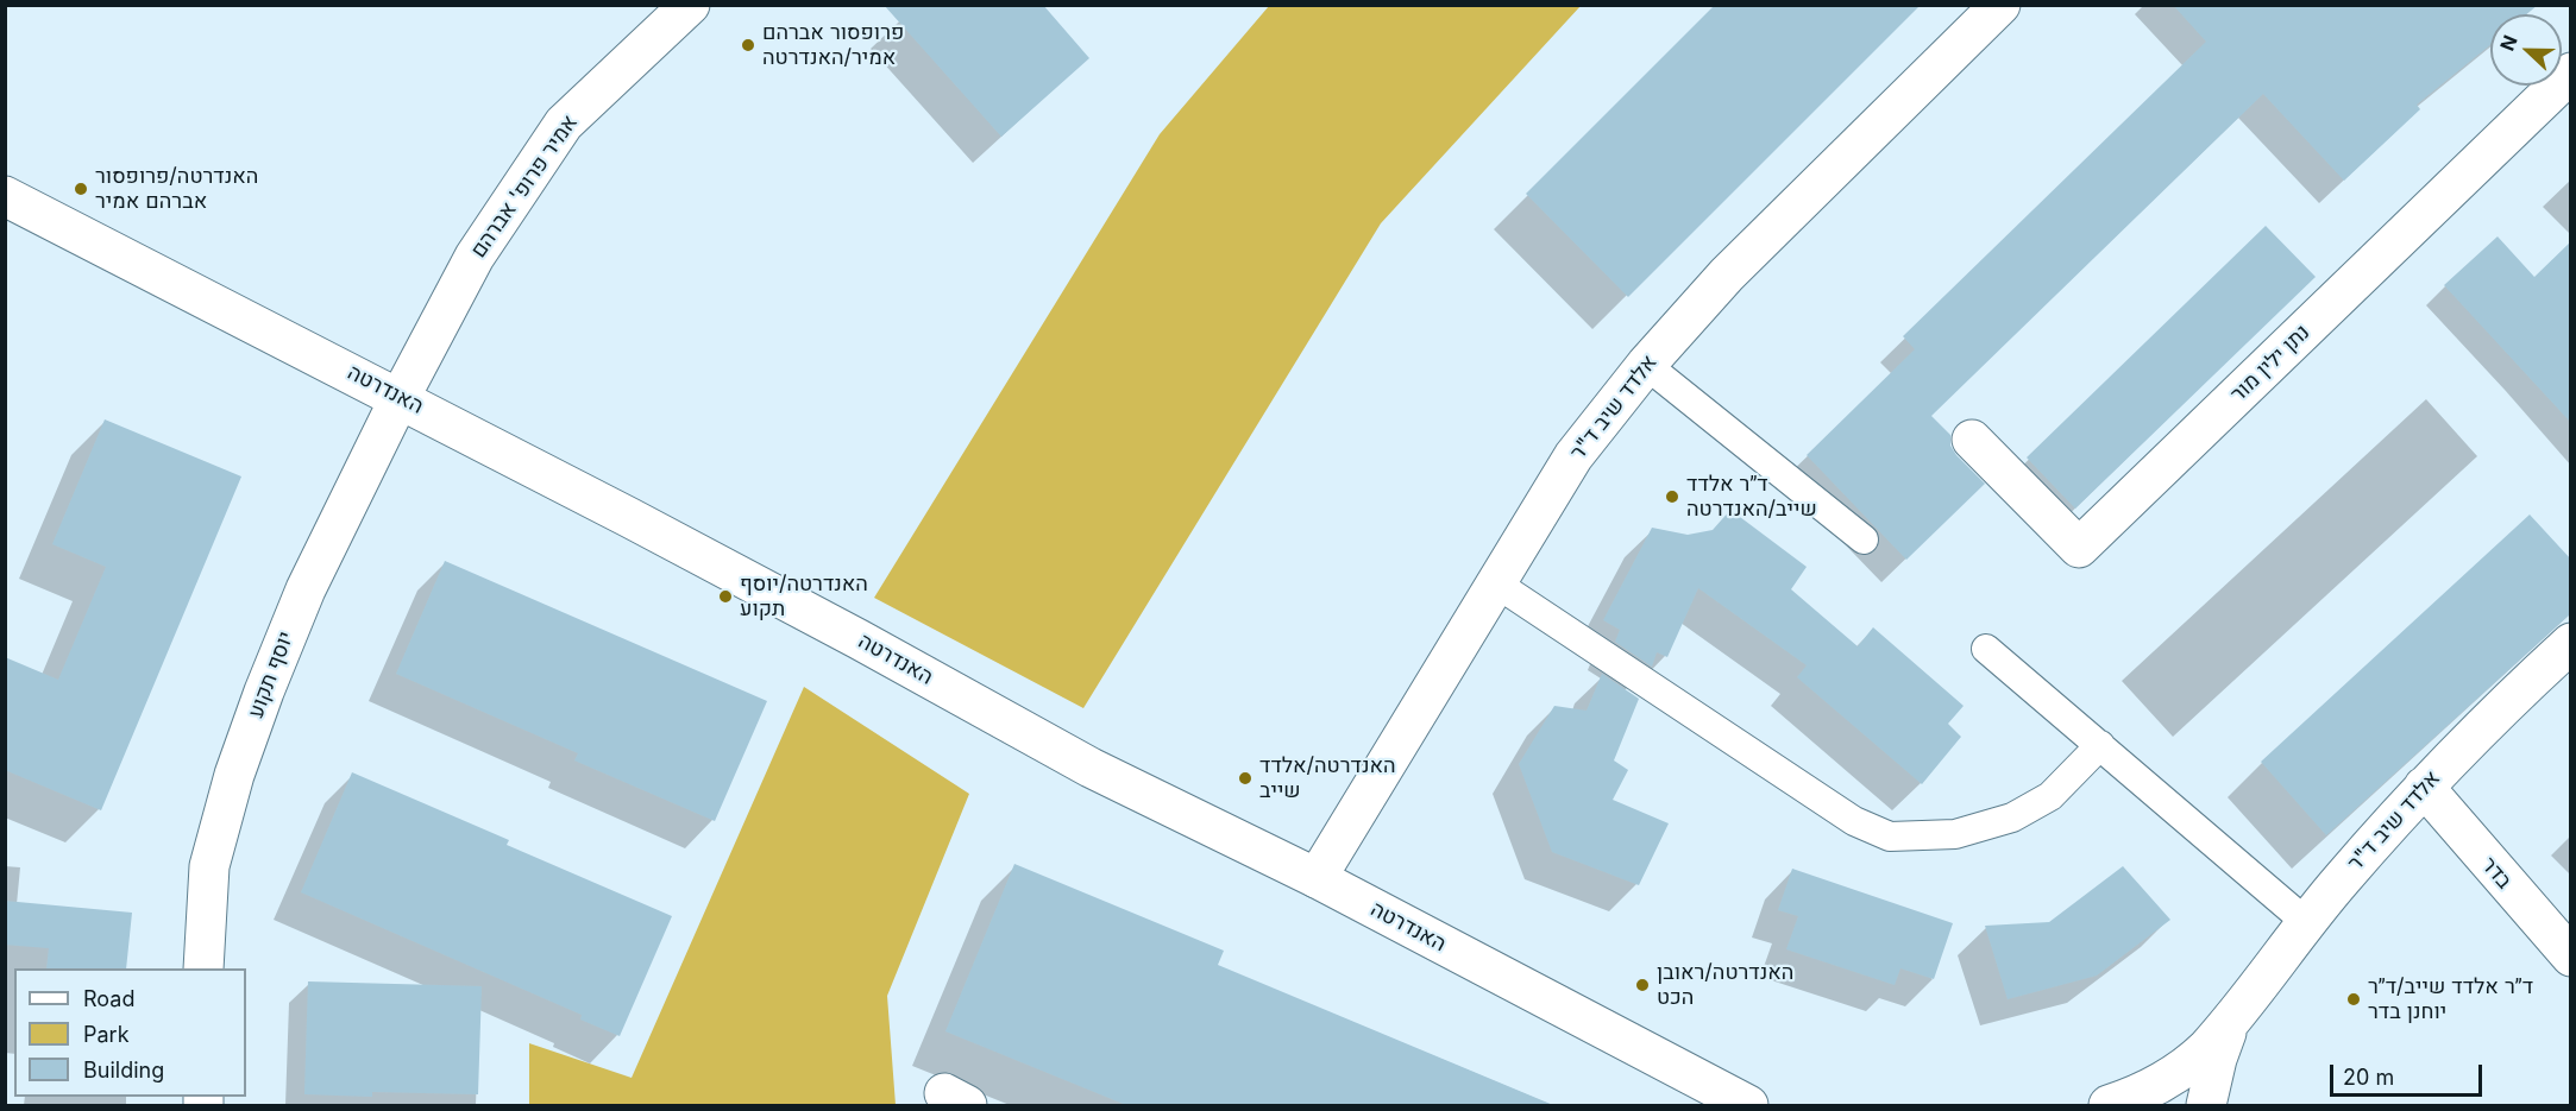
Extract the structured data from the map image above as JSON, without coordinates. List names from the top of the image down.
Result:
{
  "streets": {
    "street": [
      "אמיר פרופ' אברהם",
      "נתן ילין מור",
      "האנדרטה",
      "אלדד שיב ד\"ר",
      "יוסף תקוע",
      "בדר"
    ]
  },
  "crossings": [
    ["אמיר פרופ' אברהם", "האנדרטה"],
    ["אמיר פרופ' אברהם", "יוסף תקוע"],
    ["האנדרטה", "אלדד שיב ד\"ר"],
    ["האנדרטה", "יוסף תקוע"],
    ["אלדד שיב ד\"ר", "בדר"]
  ],
  "places": [
    "פרופסור אברהם אמיר/האנדרטה",
    "האנדרטה/פרופסור אברהם אמיר",
    "ד״ר אלדד שייב/האנדרטה",
    "האנדרטה/יוסף תקוע",
    "האנדרטה/אלדד שייב",
    "האנדרטה/ראובן הכט",
    "ד״ר אלדד שייב/ד״ר יוחנן בדר"
  ],
  "legend": ["Road", "Park", "Building"],
  "scale_bar": "20 m",
  "north": "left"
}
